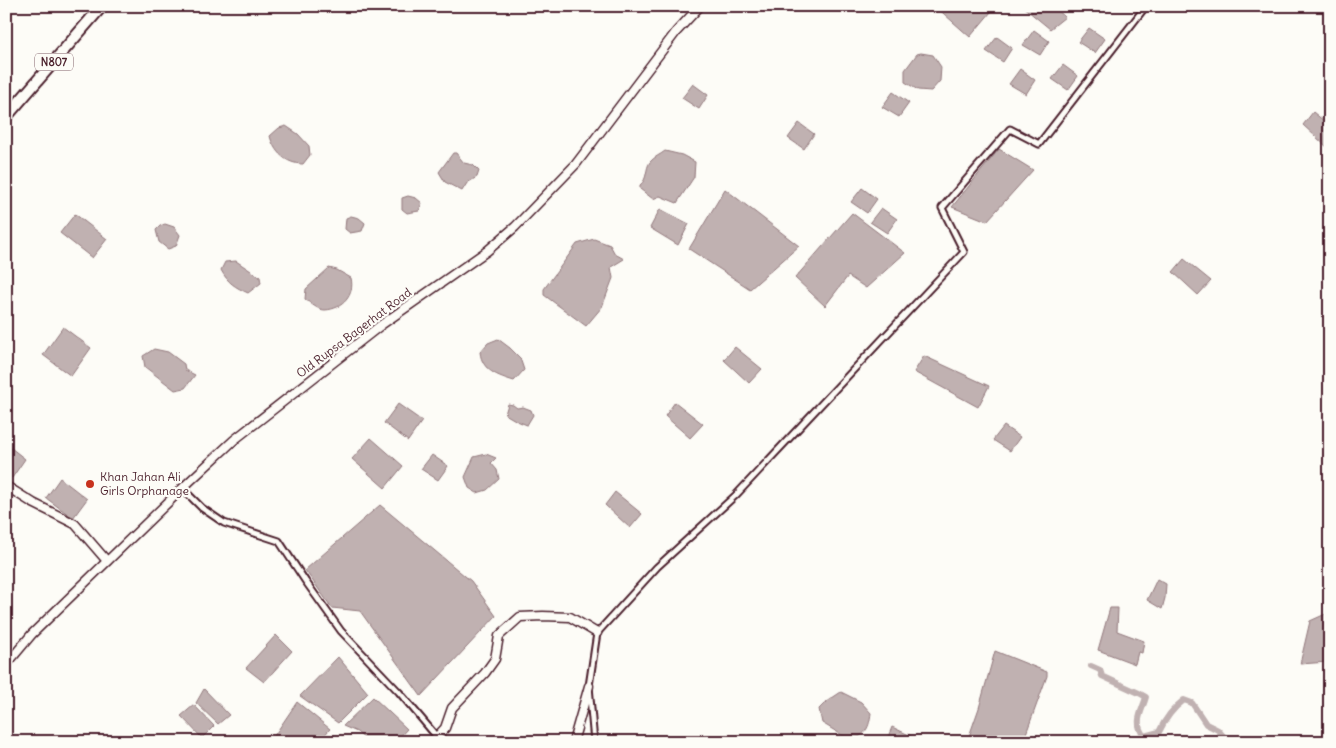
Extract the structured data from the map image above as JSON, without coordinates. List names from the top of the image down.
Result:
{
  "streets": {
    "highway": ["N807"],
    "street": ["Old Rupsa Bagerhat Road"]
  },
  "places": ["Khan Jahan Ali Girls Orphanage"]
}
